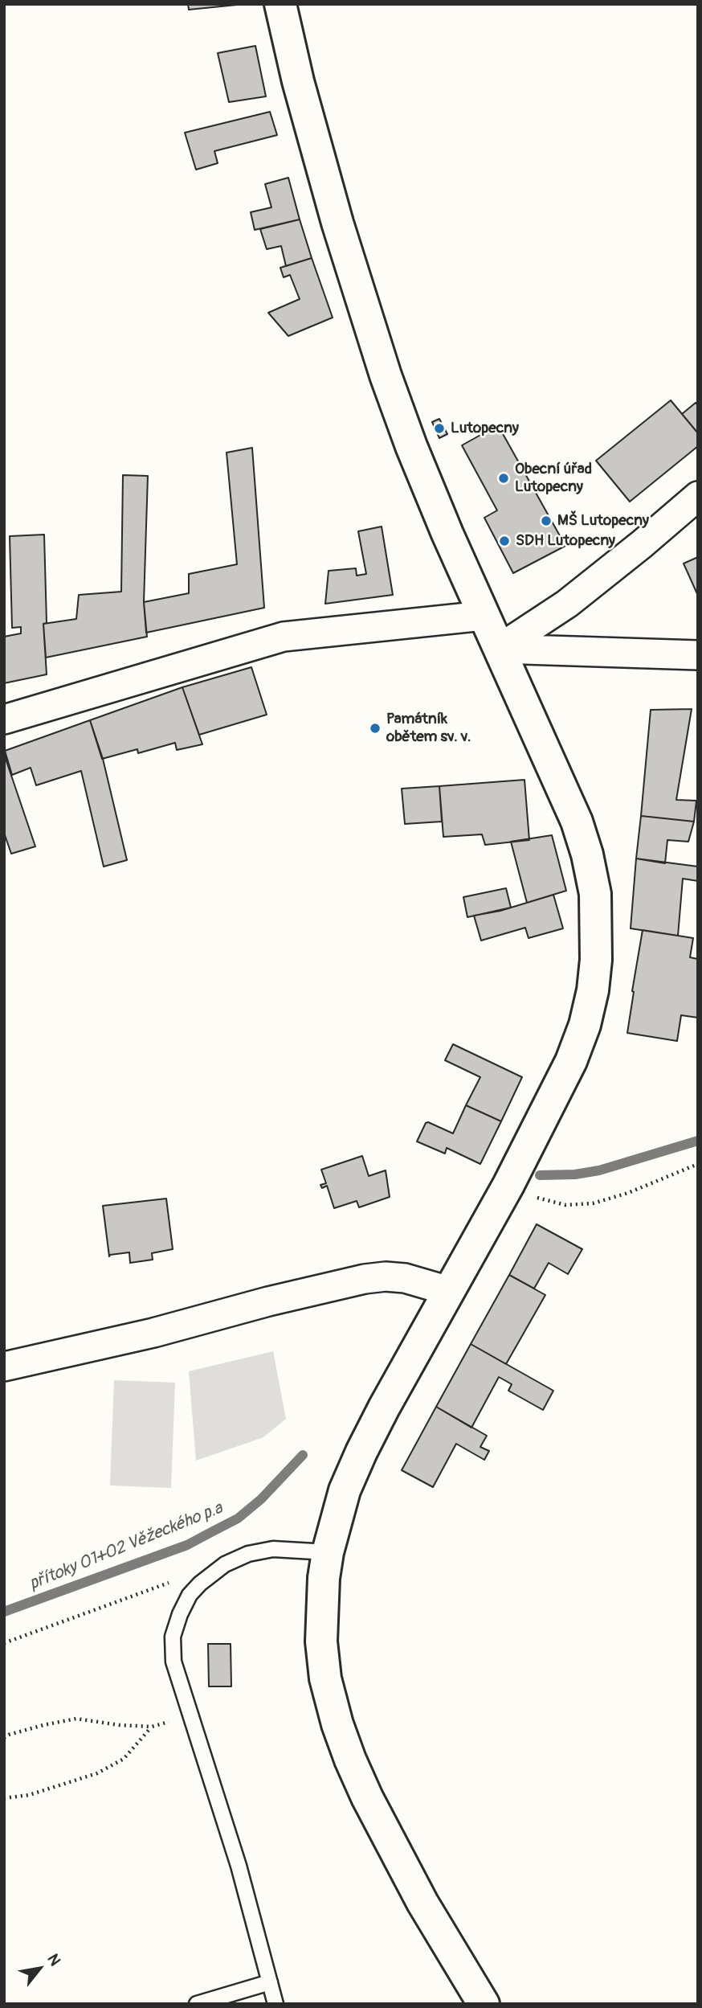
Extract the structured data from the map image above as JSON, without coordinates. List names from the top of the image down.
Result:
{
  "water": ["přítoky 01+02 Věžeckého p.a"],
  "places": [
    "Lutopecny",
    "Obecní úřad Lutopecny",
    "MŠ Lutopecny",
    "SDH Lutopecny",
    "Památník obětem sv. v."
  ],
  "north": "top right"
}
